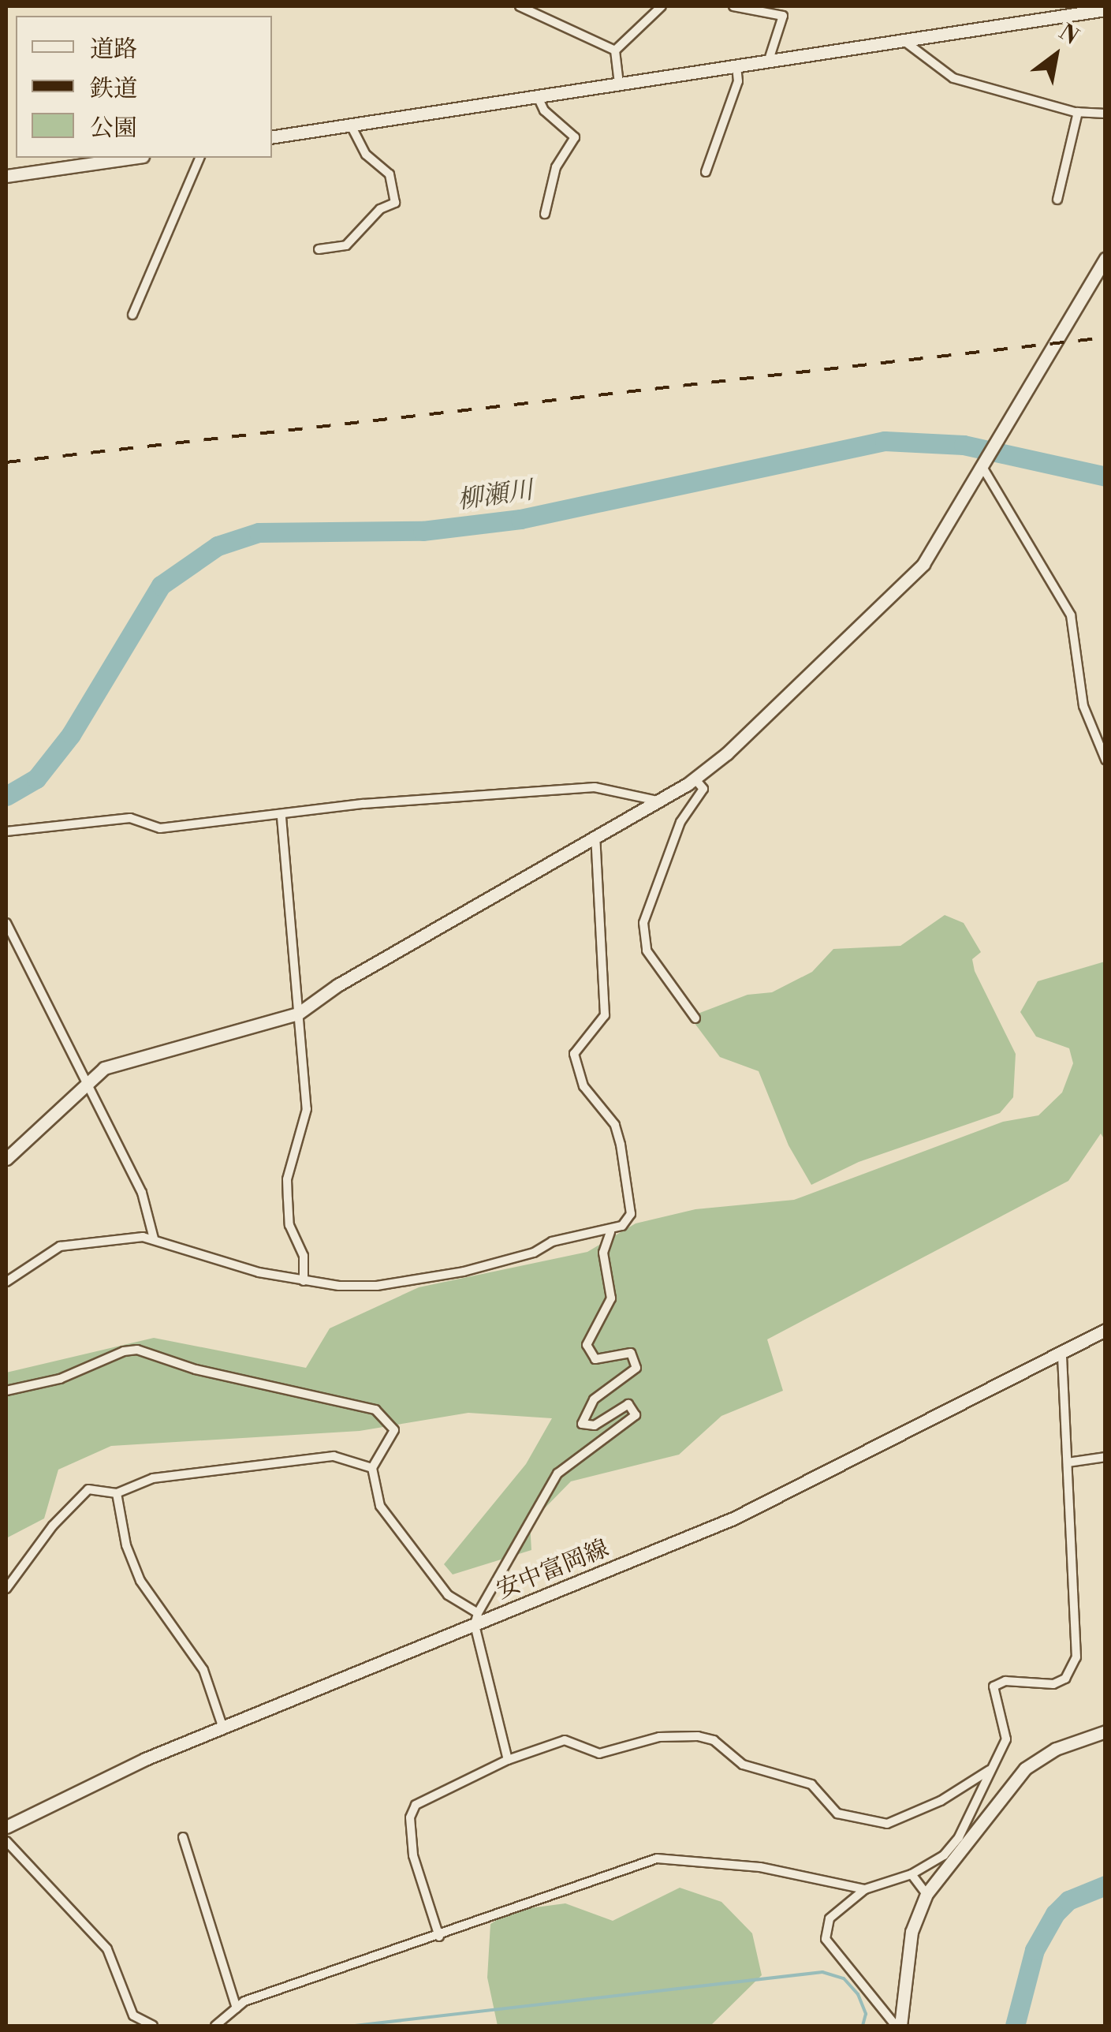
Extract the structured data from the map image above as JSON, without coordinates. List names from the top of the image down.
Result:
{
  "streets": {
    "street": ["安中富岡線"]
  },
  "water": ["柳瀬川"],
  "legend": ["道路", "鉄道", "公園"],
  "north": "top right"
}
